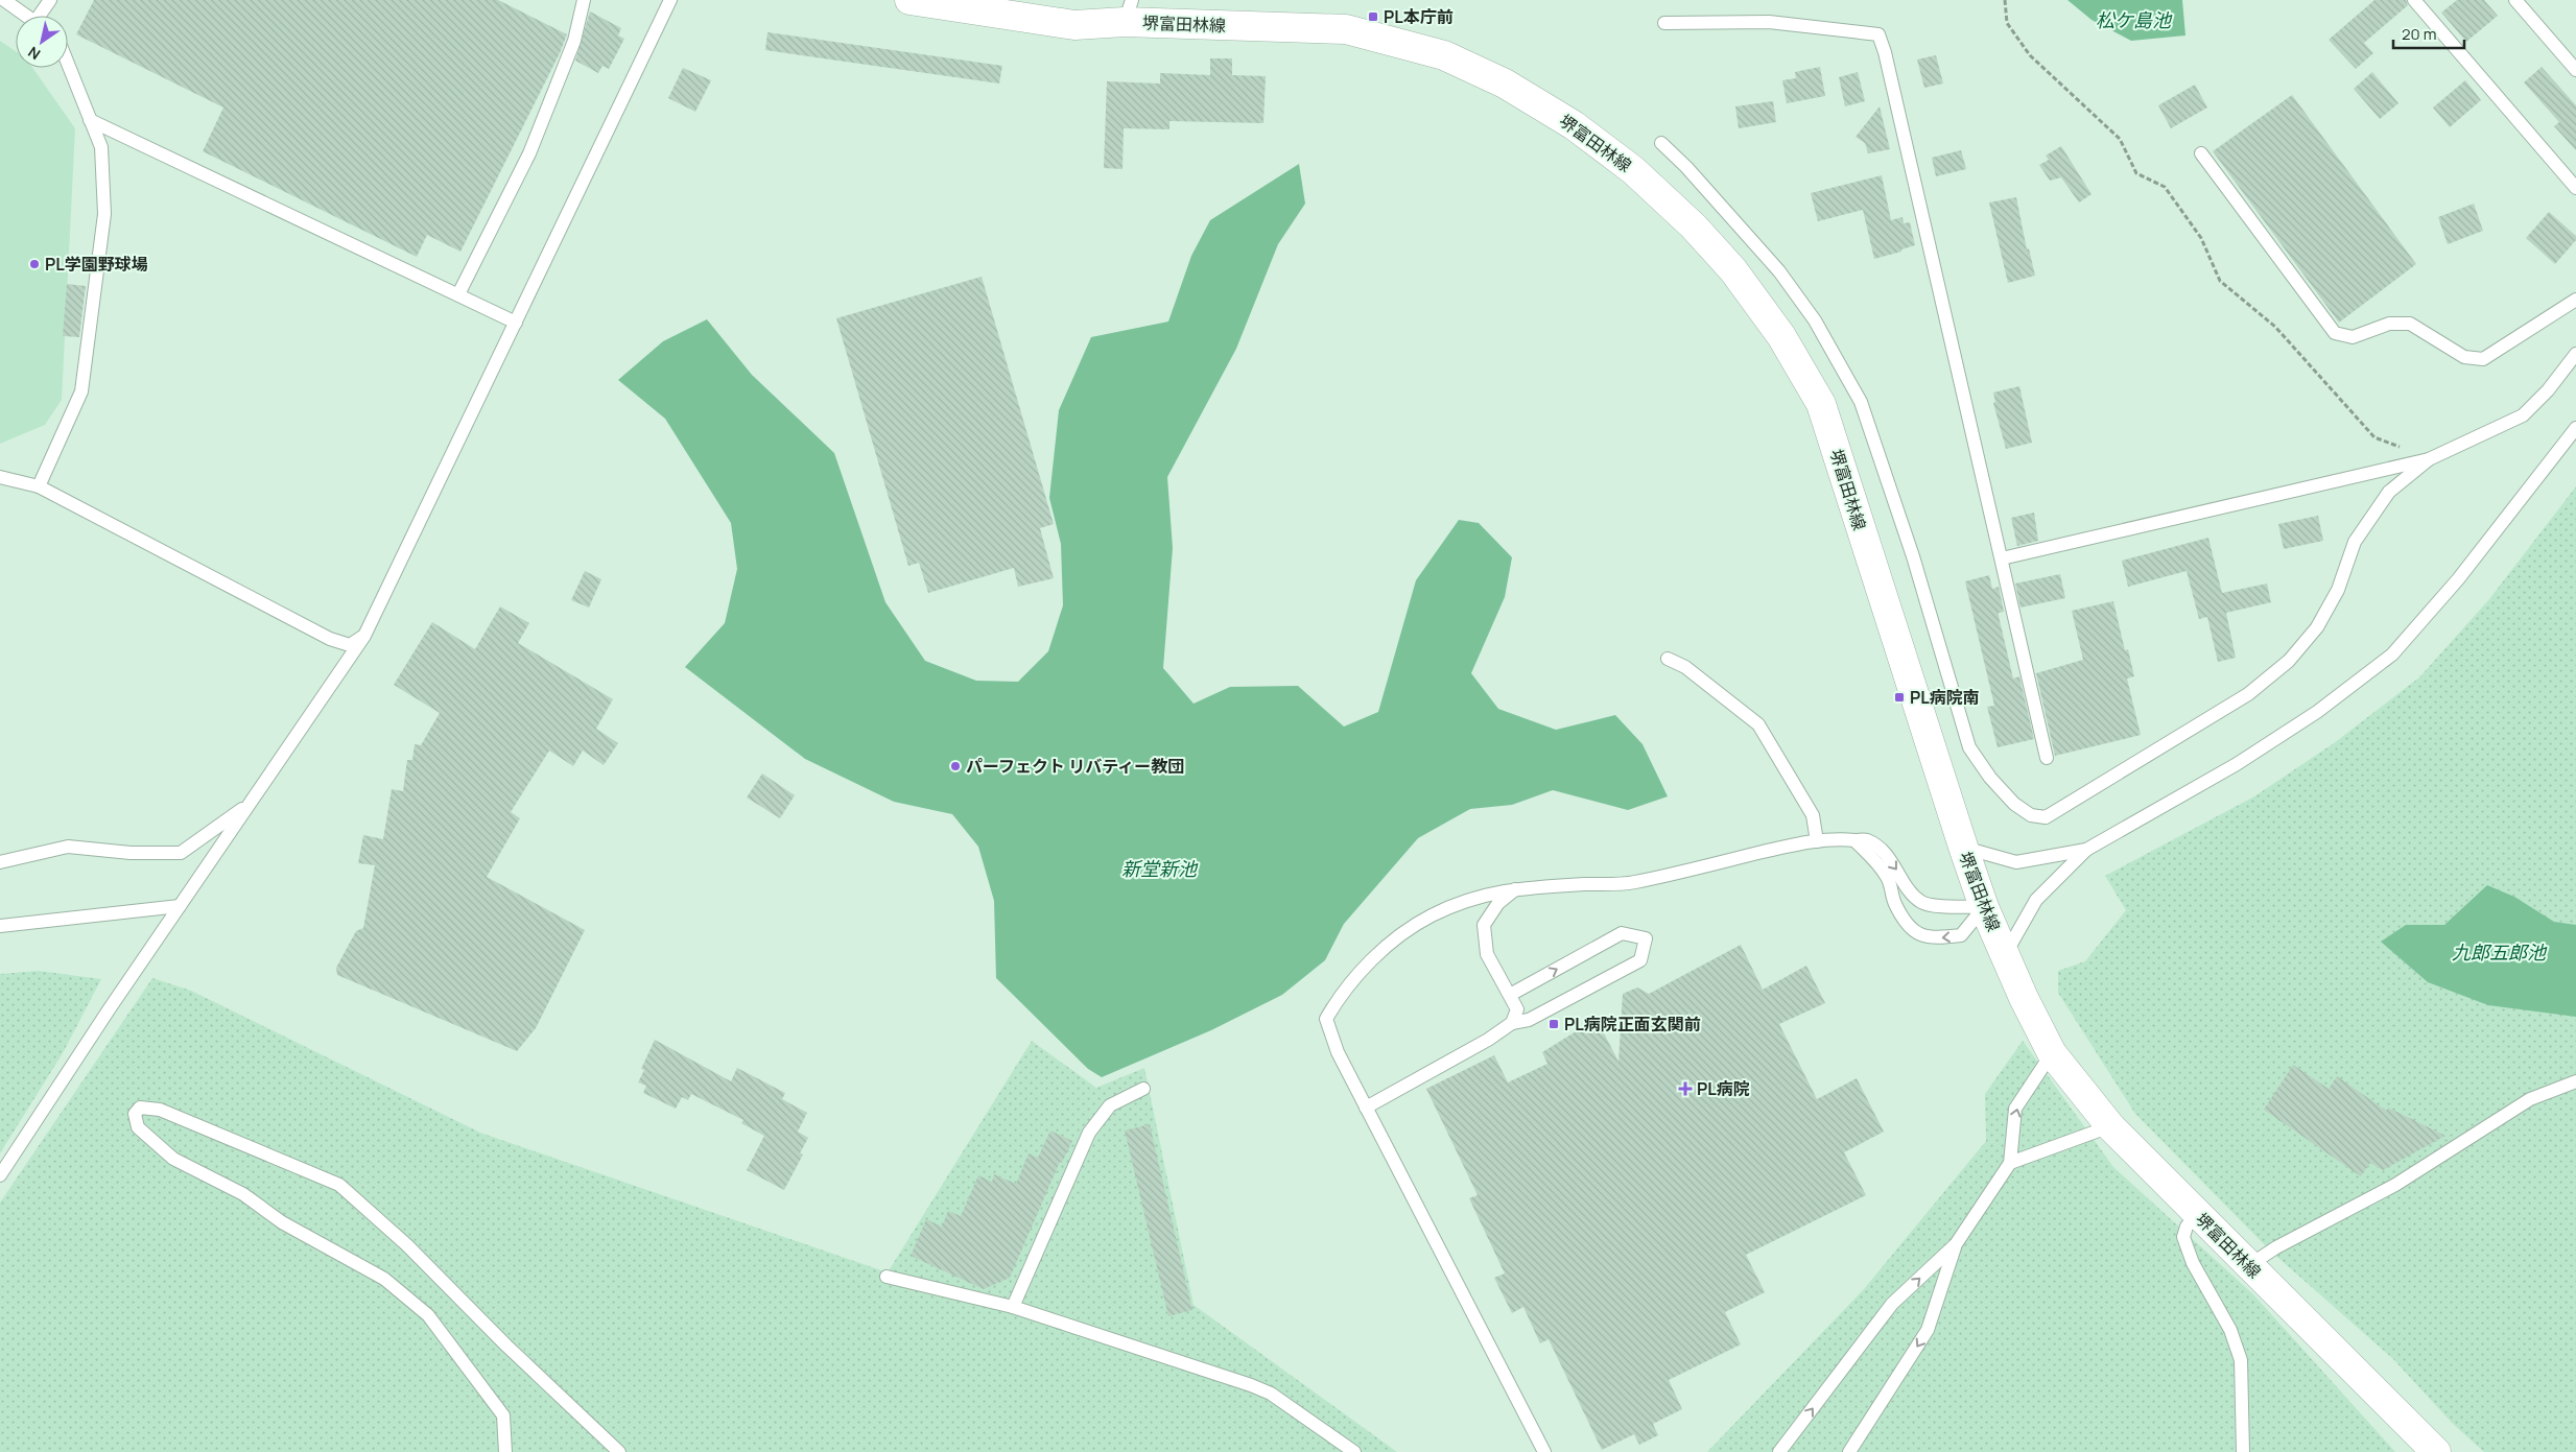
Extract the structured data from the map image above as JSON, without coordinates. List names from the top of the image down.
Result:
{
  "streets": {
    "main road": ["堺富田林線"]
  },
  "water": ["松ケ島池", "新堂新池", "九郎五郎池"],
  "places": {
    "transit": ["PL本庁前", "PL病院南", "PL病院正面玄関前"],
    "other": ["PL学園野球場", "パーフェクト リバティー教団"],
    "health": ["PL病院"]
  },
  "scale_bar": "20 m",
  "north": "bottom left"
}
